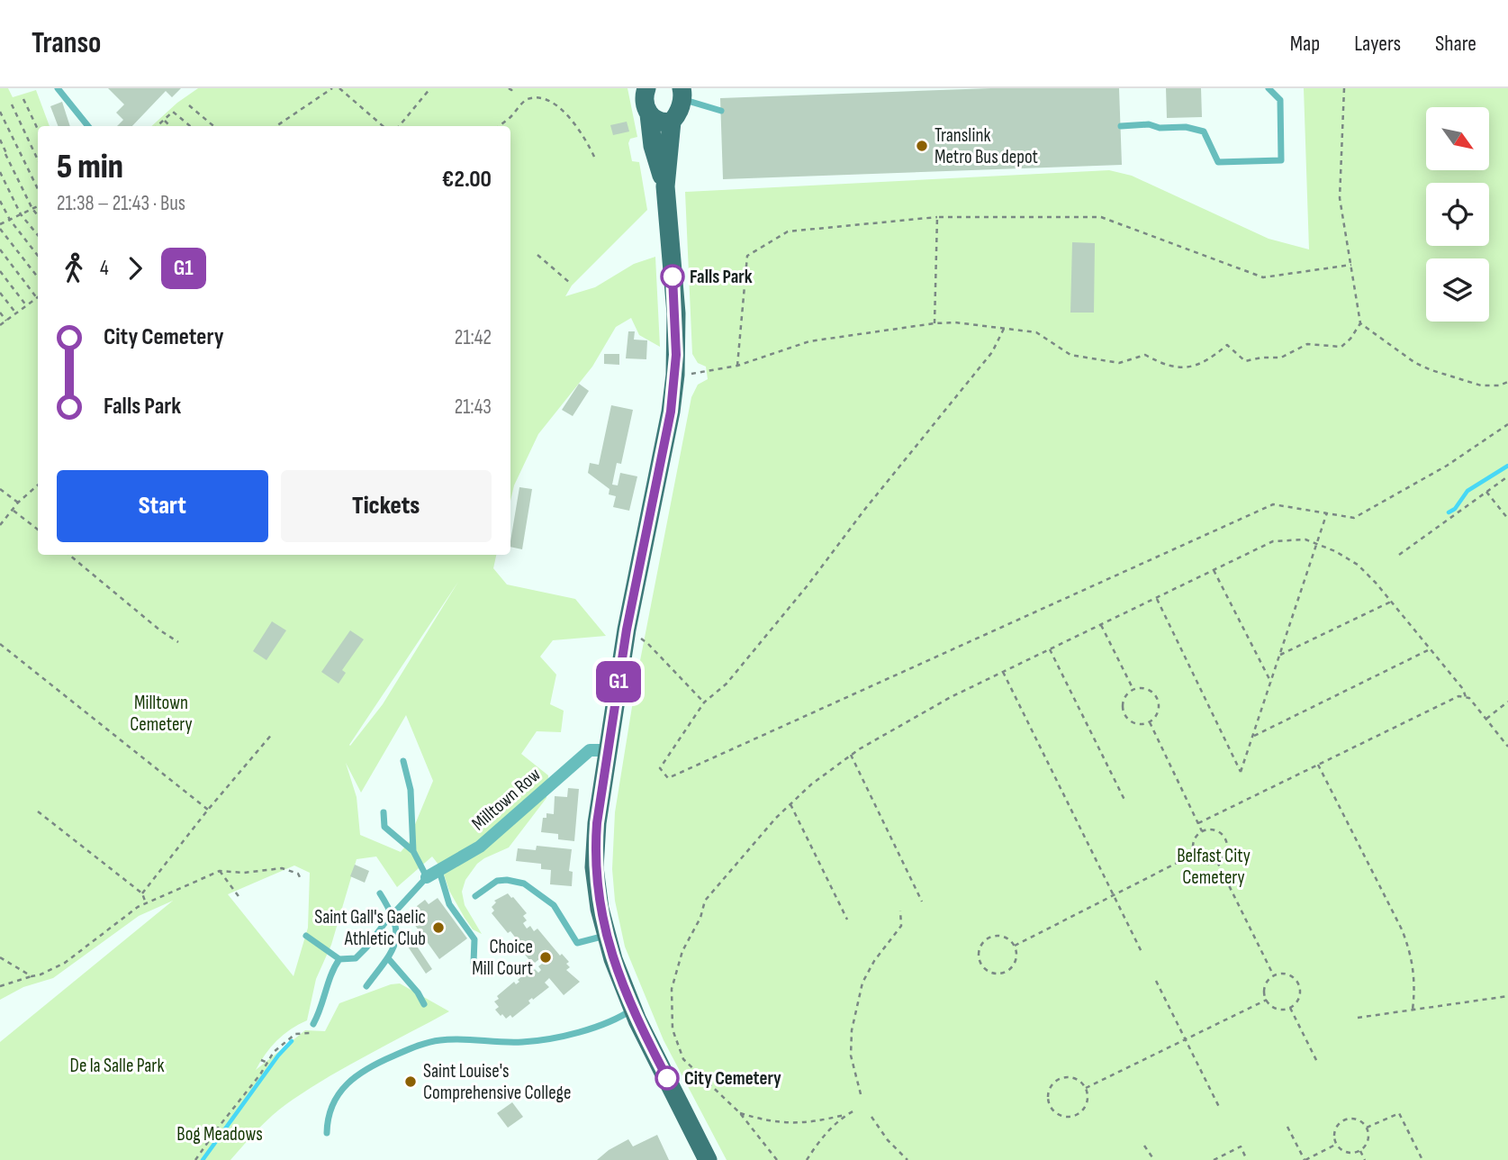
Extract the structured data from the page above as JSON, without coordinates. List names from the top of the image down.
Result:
{
  "streets": {
    "street": ["Milltown Row"]
  },
  "parks": [
    "Milltown Cemetery",
    "Belfast City Cemetery",
    "De la Salle Park",
    "Bog Meadows"
  ],
  "places": [
    "Translink Metro Bus depot",
    "Falls Park",
    "Saint Gall's Gaelic Athletic Club",
    "Choice Mill Court",
    "City Cemetery",
    "Saint Louise's Comprehensive College"
  ],
  "lines": ["bus line G1"],
  "north": "bottom right",
  "page": {
    "header": "Transo",
    "nav": ["Map", "Layers", "Share"],
    "on_map": "G1",
    "heading": ["5 min", "21:38 – 21:43 · Bus", "€2.00"],
    "legs": ["4", "G1"],
    "list": [
      {
        "name": "City Cemetery",
        "value": "21:42"
      },
      {
        "name": "Falls Park",
        "value": "21:43"
      }
    ],
    "buttons": ["Start", "Tickets"]
  }
}
